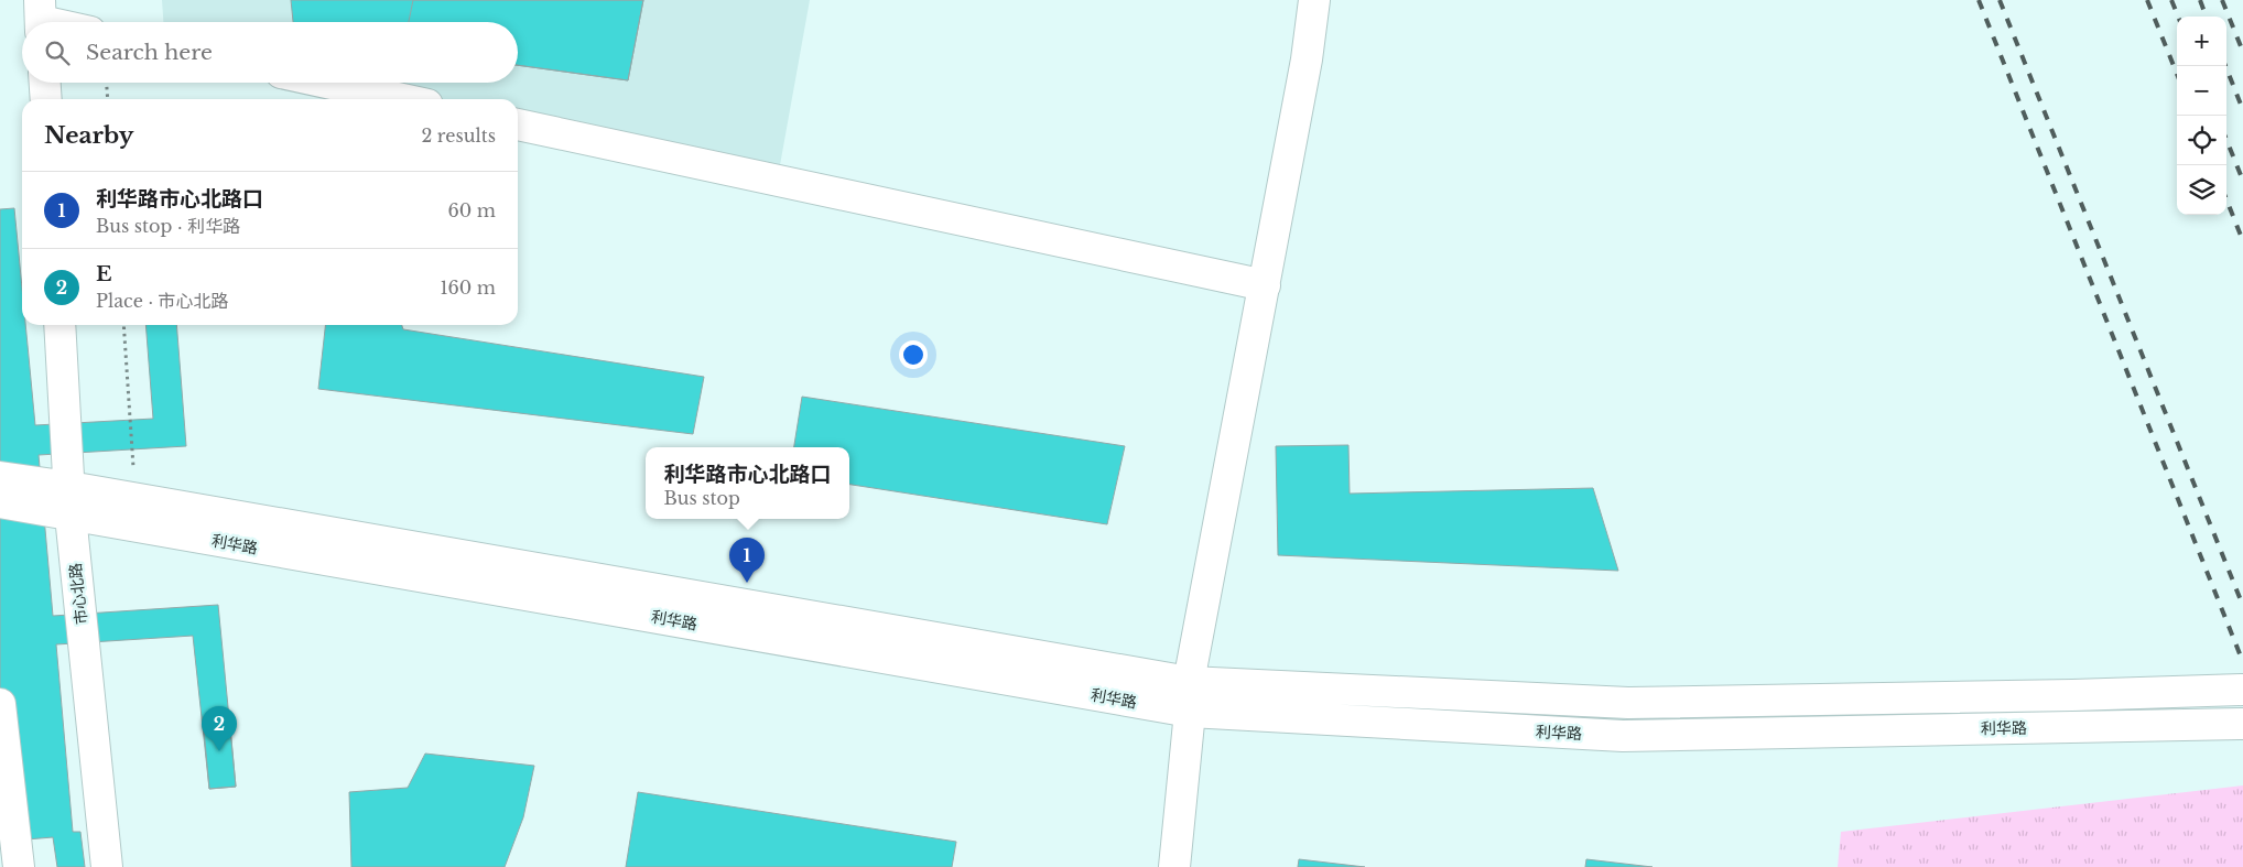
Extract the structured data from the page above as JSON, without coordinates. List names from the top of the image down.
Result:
{
  "streets": {
    "main road": ["利华路", "市心北路"]
  },
  "crossings": [
    ["利华路", "市心北路"]
  ],
  "page": {
    "map_buttons": ["+", "−"],
    "search": "Search here",
    "heading": ["Nearby", "2 results"],
    "list": [
      {
        "mark": "1",
        "name": "利华路市心北路口",
        "note": "Bus stop · 利华路",
        "value": "60 m"
      },
      {
        "mark": "2",
        "name": "E",
        "note": "Place · 市心北路",
        "value": "160 m"
      }
    ],
    "popup": ["利华路市心北路口", "Bus stop"],
    "pins": ["1", "2"]
  }
}
